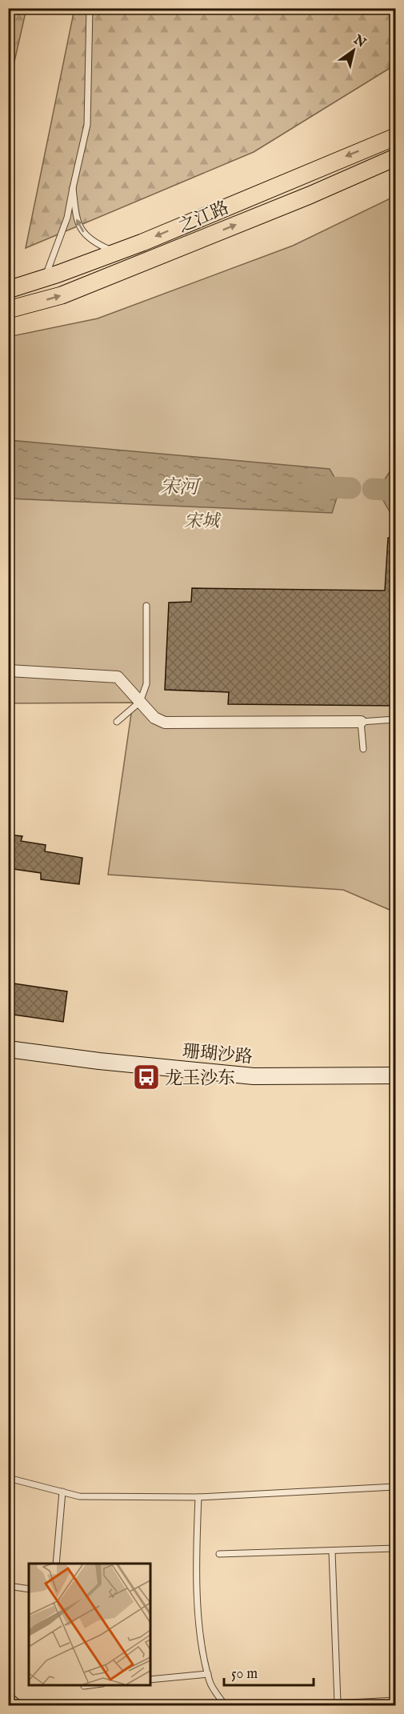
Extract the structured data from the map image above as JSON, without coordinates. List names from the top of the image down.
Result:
{
  "streets": {
    "main road": ["之江路"],
    "street": ["珊瑚沙路"]
  },
  "water": ["宋河"],
  "parks": ["宋城"],
  "places": {
    "bus stop": ["龙王沙东"]
  },
  "scale_bar": "50 m",
  "north": "top right"
}
